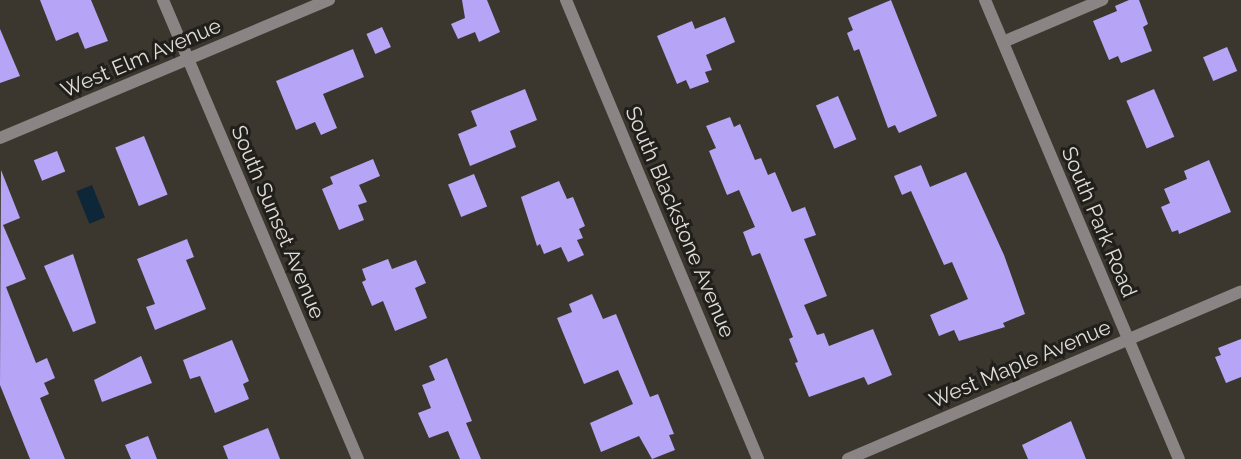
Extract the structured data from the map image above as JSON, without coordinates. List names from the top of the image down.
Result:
{
  "streets": {
    "street": [
      "West Elm Avenue",
      "South Sunset Avenue",
      "South Blackstone Avenue",
      "South Park Road",
      "West Maple Avenue"
    ]
  },
  "crossings": [
    ["West Elm Avenue", "South Sunset Avenue"],
    ["South Park Road", "West Maple Avenue"]
  ]
}
